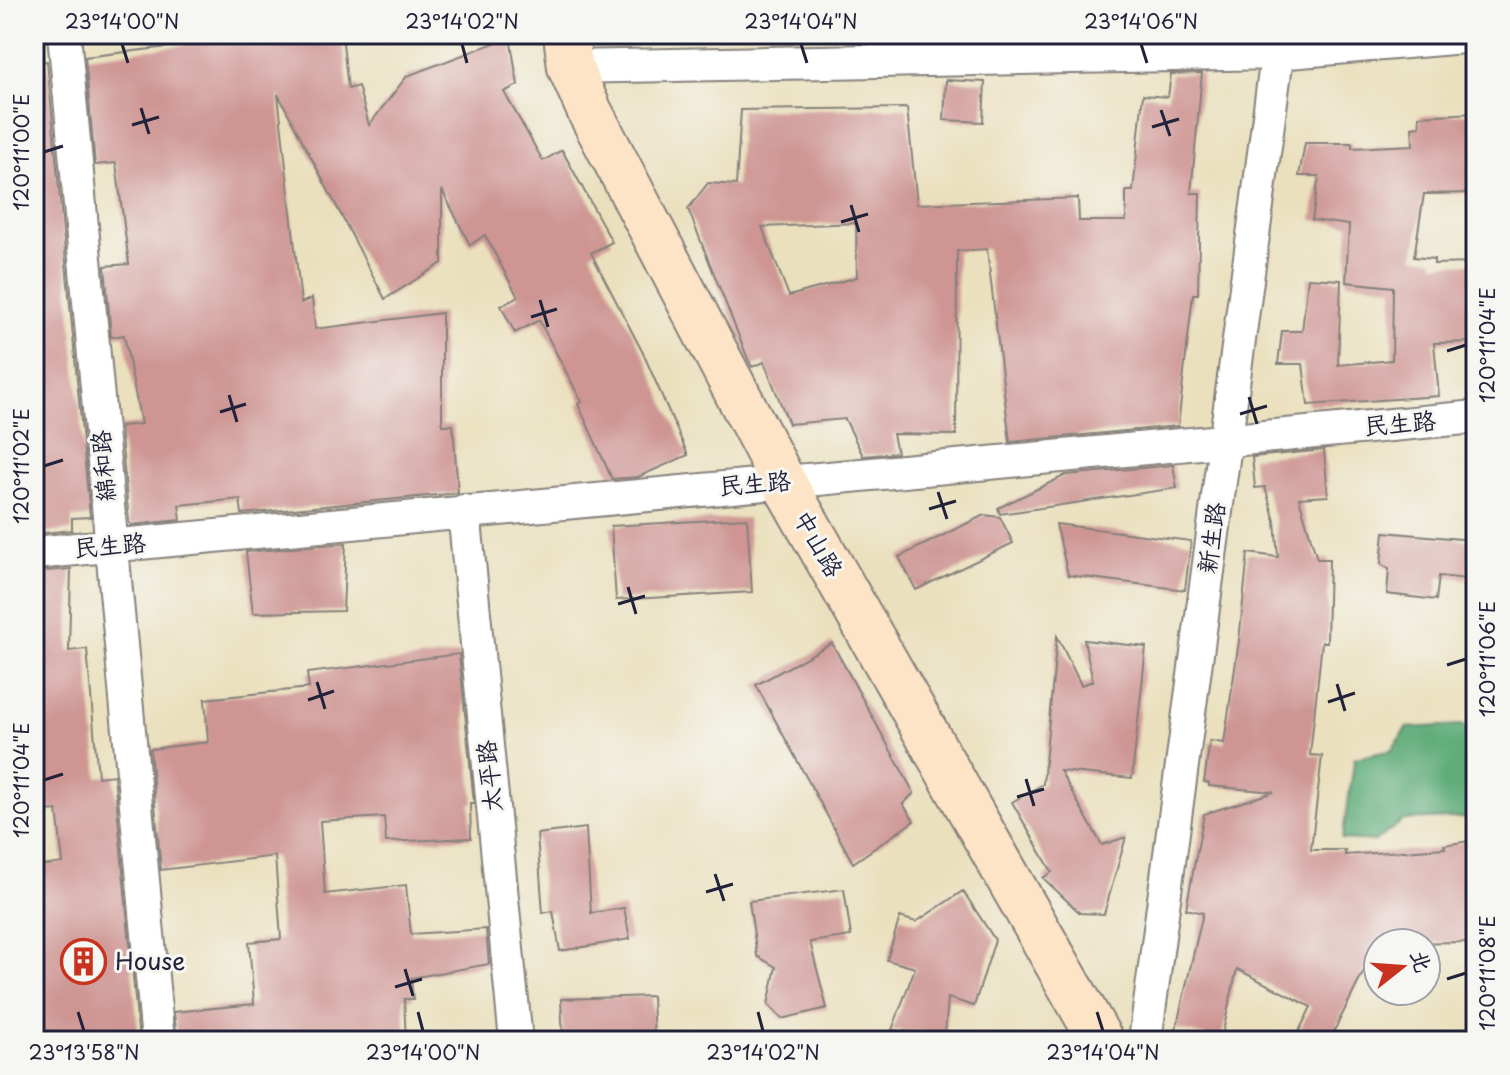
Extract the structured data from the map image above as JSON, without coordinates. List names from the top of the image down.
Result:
{
  "streets": {
    "main road": ["中山路"],
    "street": [
      "民生路",
      "綿和路",
      "新生路",
      "太平路"
    ]
  },
  "crossings": [
    ["民生路", "綿和路"],
    ["民生路", "新生路"],
    ["民生路", "中山路"],
    ["民生路", "太平路"]
  ],
  "places": {
    "building": ["House"]
  },
  "north": "right",
  "coordinates": [
    "23°14'00\"N",
    "23°14'02\"N",
    "23°14'04\"N",
    "23°14'06\"N",
    "120°11'00\"E",
    "120°11'04\"E",
    "120°11'02\"E",
    "120°11'06\"E",
    "120°11'08\"E",
    "23°13'58\"N"
  ]
}
